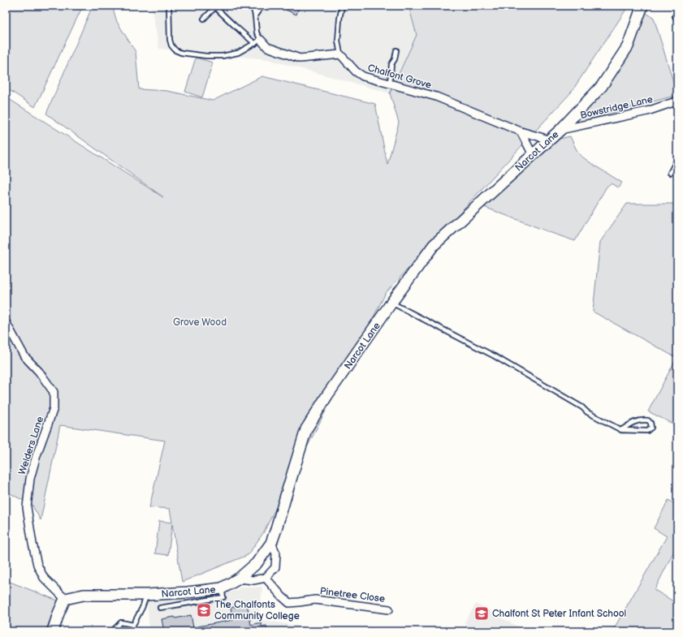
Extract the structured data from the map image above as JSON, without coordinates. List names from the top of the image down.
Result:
{
  "streets": {
    "street": [
      "Chalfont Grove",
      "Bowstridge Lane",
      "Narcot Lane",
      "Welders Lane",
      "Pinetree Close"
    ]
  },
  "crossings": [
    ["Chalfont Grove", "Narcot Lane"],
    ["Bowstridge Lane", "Narcot Lane"],
    ["Narcot Lane", "Welders Lane"]
  ],
  "parks": ["Grove Wood"],
  "places": {
    "school or university": ["The Chalfonts Community College", "Chalfont St Peter Infant School"]
  }
}
